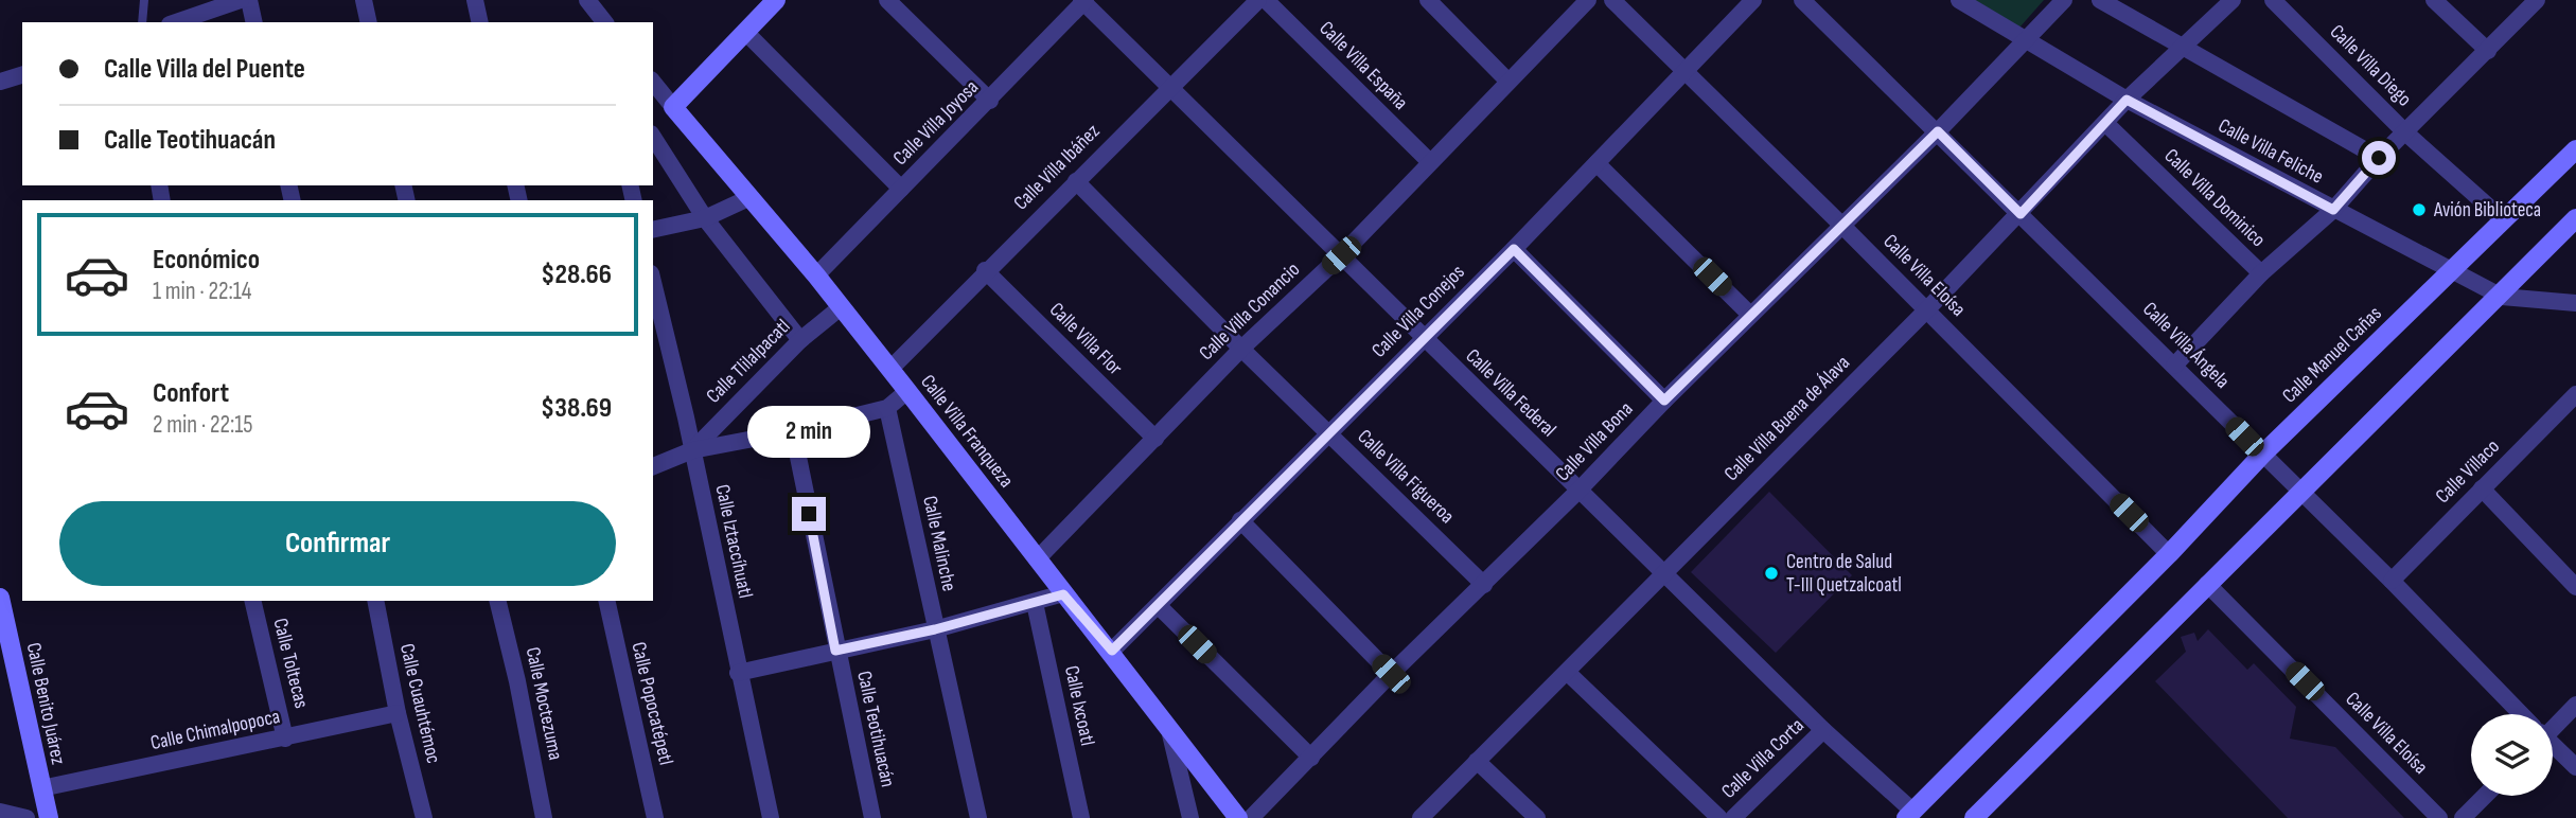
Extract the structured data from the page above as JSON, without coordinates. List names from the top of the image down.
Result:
{
  "streets": {
    "street": [
      "Calle Villa España",
      "Calle Villa Diego",
      "Calle Villa Joyosa",
      "Calle Villa Feliche",
      "Calle Villa Ibáñez",
      "Calle Villa Dominico",
      "Calle Villa Eloísa",
      "Calle Villa Conancio",
      "Calle Villa Conejos",
      "Calle Villa Flor",
      "Calle Villa Ángela",
      "Calle Manuel Cañas",
      "Calle Tlilalpacatl",
      "Calle Villa Federal",
      "Calle Villa Buena de Álava",
      "Calle Villa Franqueza",
      "Calle Villa Bona",
      "Calle Villaco",
      "Calle Villa Figueroa",
      "Calle Iztaccíhuatl",
      "Calle Malinche",
      "Calle Toltecas",
      "Calle Benito Juárez",
      "Calle Cuauhtémoc",
      "Calle Moctezuma",
      "Calle Popocatépetl",
      "Calle Ixcoatl",
      "Calle Teotihuacán",
      "Calle Chimalpopoca",
      "Calle Villa Corta"
    ]
  },
  "crossings": [
    ["Calle Villa España", "Calle Villa Conancio"],
    ["Calle Villa Diego", "Calle Manuel Cañas"],
    ["Calle Villa Joyosa", "Calle Villa Federal"],
    ["Calle Villa Joyosa", "Calle Villa Franqueza"],
    ["Calle Villa Feliche", "Calle Manuel Cañas"],
    ["Calle Villa Feliche", "Calle Villa Buena de Álava"],
    ["Calle Villa Feliche", "Calle Villa Bona"],
    ["Calle Villa Ibáñez", "Calle Villa Flor"],
    ["Calle Villa Ibáñez", "Calle Villa Federal"],
    ["Calle Villa Ibáñez", "Calle Villa Franqueza"],
    ["Calle Villa Ibáñez", "Calle Villa Figueroa"],
    ["Calle Villa Dominico", "Calle Villa Buena de Álava"],
    ["Calle Villa Eloísa", "Calle Villa Conejos"],
    ["Calle Villa Eloísa", "Calle Manuel Cañas"],
    ["Calle Villa Eloísa", "Calle Villa Buena de Álava"],
    ["Calle Villa Eloísa", "Calle Villa Bona"],
    ["Calle Villa Conancio", "Calle Villa Flor"],
    ["Calle Villa Conancio", "Calle Villa Federal"],
    ["Calle Villa Conancio", "Calle Villa Franqueza"],
    ["Calle Villa Conancio", "Calle Villa Figueroa"],
    ["Calle Villa Conejos", "Calle Villa Federal"],
    ["Calle Villa Conejos", "Calle Villa Franqueza"],
    ["Calle Villa Conejos", "Calle Villa Figueroa"],
    ["Calle Villa Ángela", "Calle Manuel Cañas"],
    ["Calle Villa Ángela", "Calle Villa Buena de Álava"],
    ["Calle Villa Ángela", "Calle Villa Bona"],
    ["Calle Villa Ángela", "Calle Villaco"],
    ["Calle Manuel Cañas", "Calle Villa Federal"],
    ["Calle Tlilalpacatl", "Calle Villa Franqueza"],
    ["Calle Tlilalpacatl", "Calle Iztaccíhuatl"],
    ["Calle Tlilalpacatl", "Calle Malinche"],
    ["Calle Tlilalpacatl", "Calle Teotihuacán"],
    ["Calle Villa Federal", "Calle Villa Buena de Álava"],
    ["Calle Villa Federal", "Calle Villa Bona"],
    ["Calle Villa Federal", "Calle Villa Corta"],
    ["Calle Villa Bona", "Calle Villa Figueroa"],
    ["Calle Toltecas", "Calle Chimalpopoca"],
    ["Calle Benito Juárez", "Calle Chimalpopoca"],
    ["Calle Cuauhtémoc", "Calle Chimalpopoca"]
  ],
  "places": ["Avión Biblioteca", "Centro de Salud T-III Quetzalcoatl"],
  "page": {
    "banner": ["Calle Villa del Puente", "Calle Teotihuacán"],
    "list": [
      {
        "name": "Económico",
        "note": "1 min · 22:14",
        "value": "$28.66"
      },
      {
        "name": "Confort",
        "note": "2 min · 22:15",
        "value": "$38.69"
      }
    ],
    "bubble": "2 min",
    "buttons": "Confirmar"
  }
}
